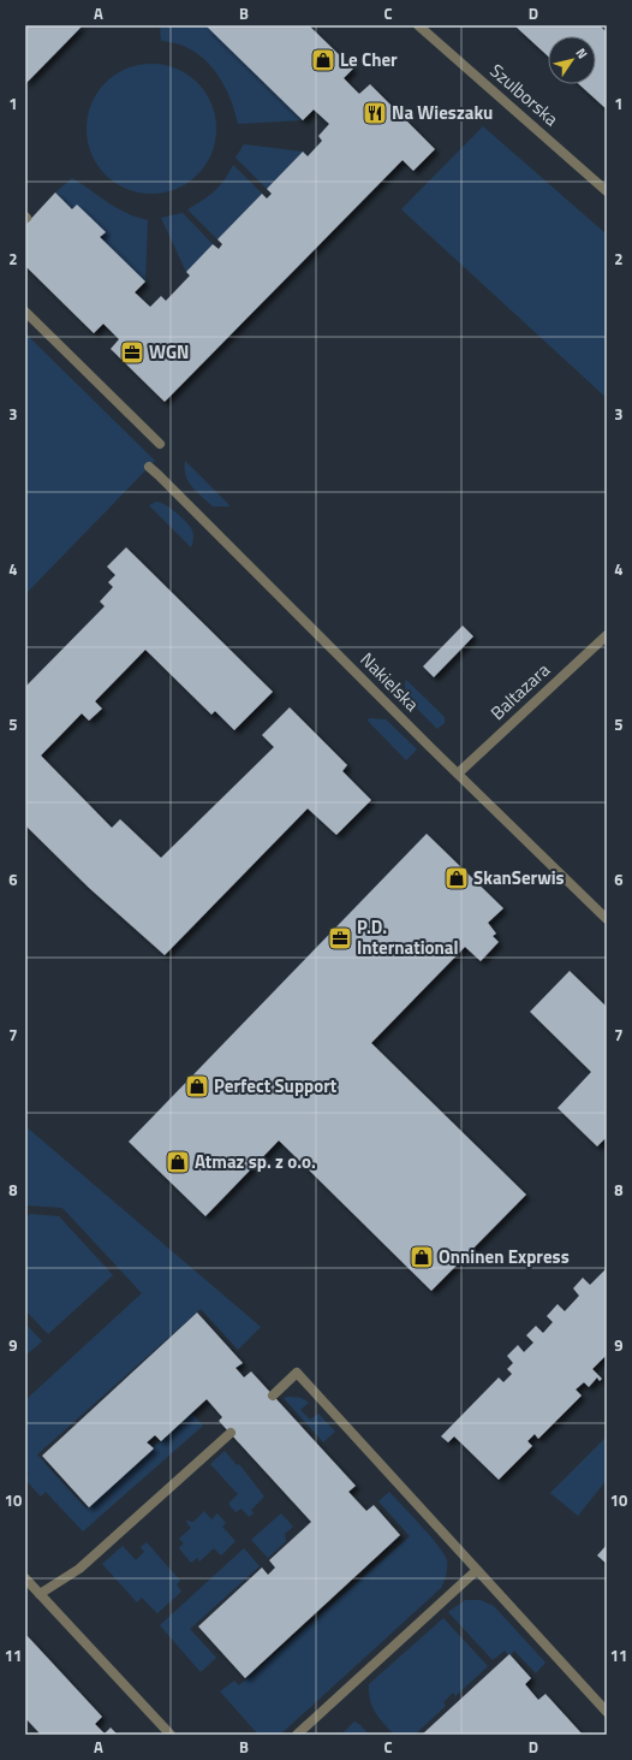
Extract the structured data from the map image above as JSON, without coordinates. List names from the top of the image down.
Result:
{
  "streets": {
    "street": ["Szulborska", "Nakielska", "Baltazara"]
  },
  "crossings": [
    ["Nakielska", "Baltazara"]
  ],
  "places": {
    "shop": [
      "Le Cher",
      "SkanSerwis",
      "Perfect Support",
      "Atmaz sp. z o.o.",
      "Onninen Express"
    ],
    "restaurant": ["Na Wieszaku"],
    "office": ["WGN", "P.D. International"]
  },
  "north": "top right",
  "grid": {
    "columns": [
      "A",
      "B",
      "C",
      "D"
    ],
    "rows": [
      "1",
      "2",
      "3",
      "4",
      "5",
      "6",
      "7",
      "8",
      "9",
      "10",
      "11"
    ]
  }
}
